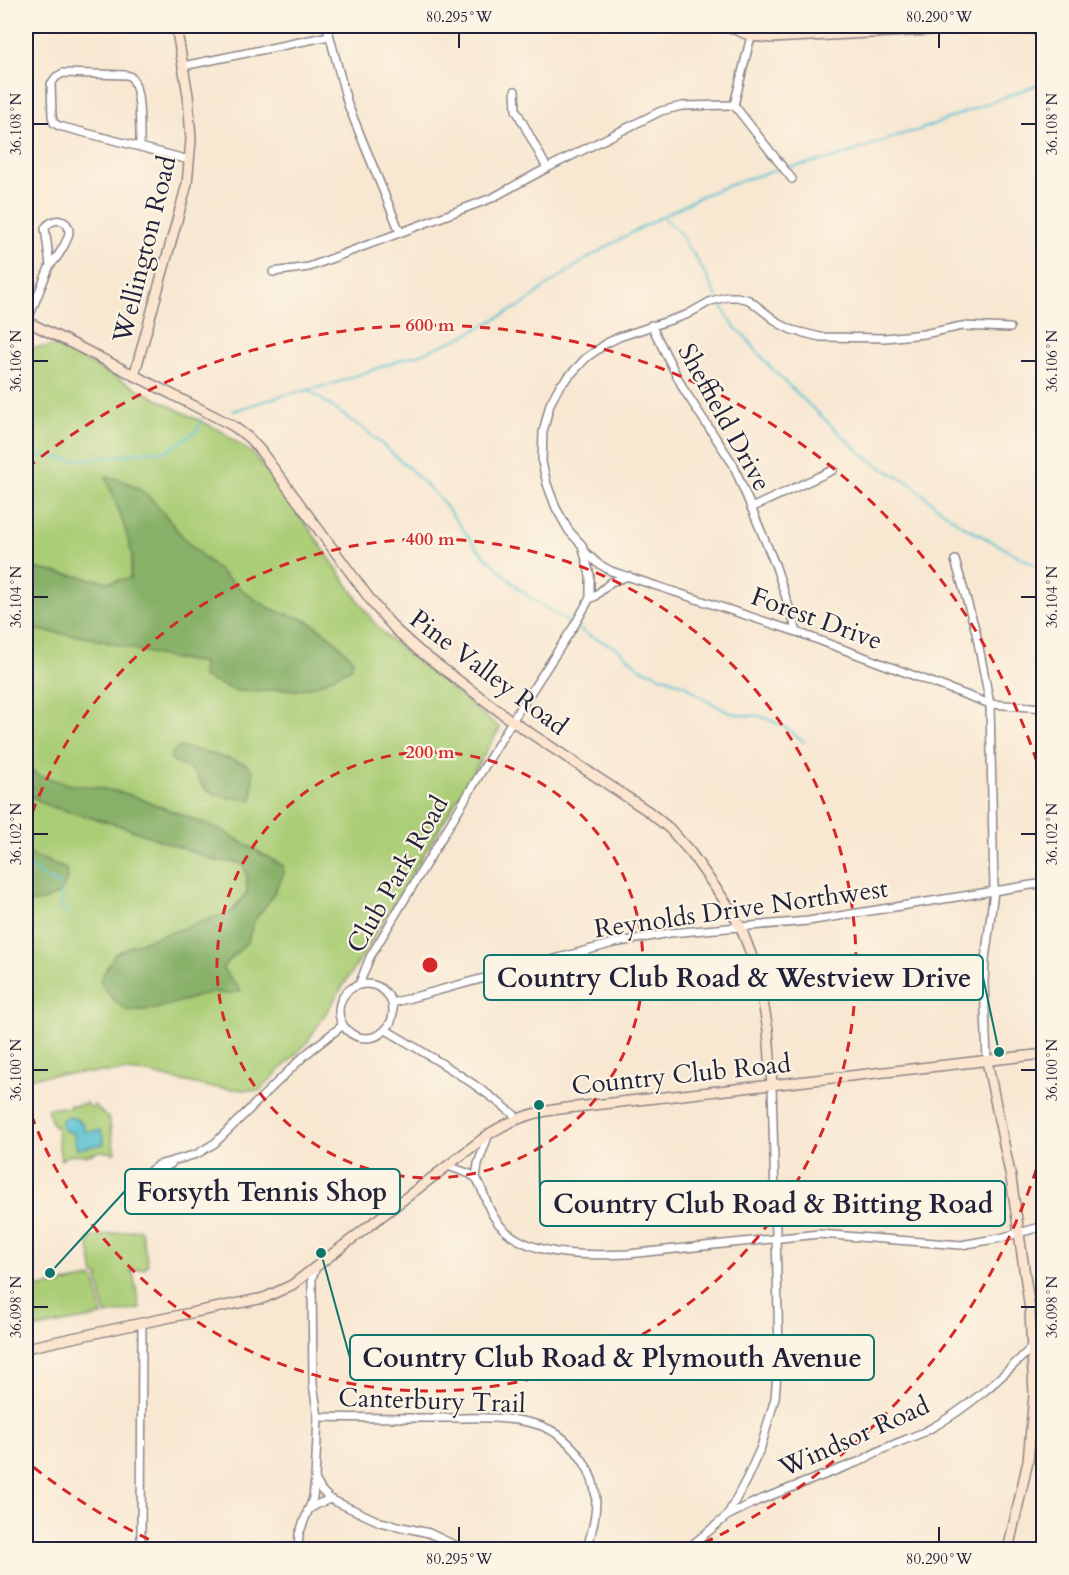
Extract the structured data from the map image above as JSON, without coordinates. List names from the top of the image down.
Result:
{
  "streets": {
    "street": [
      "Wellington Road",
      "Sheffield Drive",
      "Forest Drive",
      "Pine Valley Road",
      "Club Park Road",
      "Reynolds Drive Northwest",
      "Country Club Road",
      "Canterbury Trail",
      "Windsor Road"
    ]
  },
  "crossings": [
    ["Wellington Road", "Pine Valley Road"],
    ["Sheffield Drive", "Forest Drive"],
    ["Pine Valley Road", "Club Park Road"],
    ["Pine Valley Road", "Reynolds Drive Northwest"],
    ["Pine Valley Road", "Country Club Road"],
    ["Club Park Road", "Reynolds Drive Northwest"]
  ],
  "places": [
    "Country Club Road & Westview Drive",
    "Country Club Road & Bitting Road",
    "Country Club Road & Plymouth Avenue",
    "Forsyth Tennis Shop"
  ],
  "coordinates": [
    "80.295°W",
    "80.290°W",
    "36.108°N",
    "36.106°N",
    "36.104°N",
    "36.102°N",
    "36.100°N",
    "36.098°N"
  ],
  "rings": ["600 m", "400 m", "200 m"]
}
